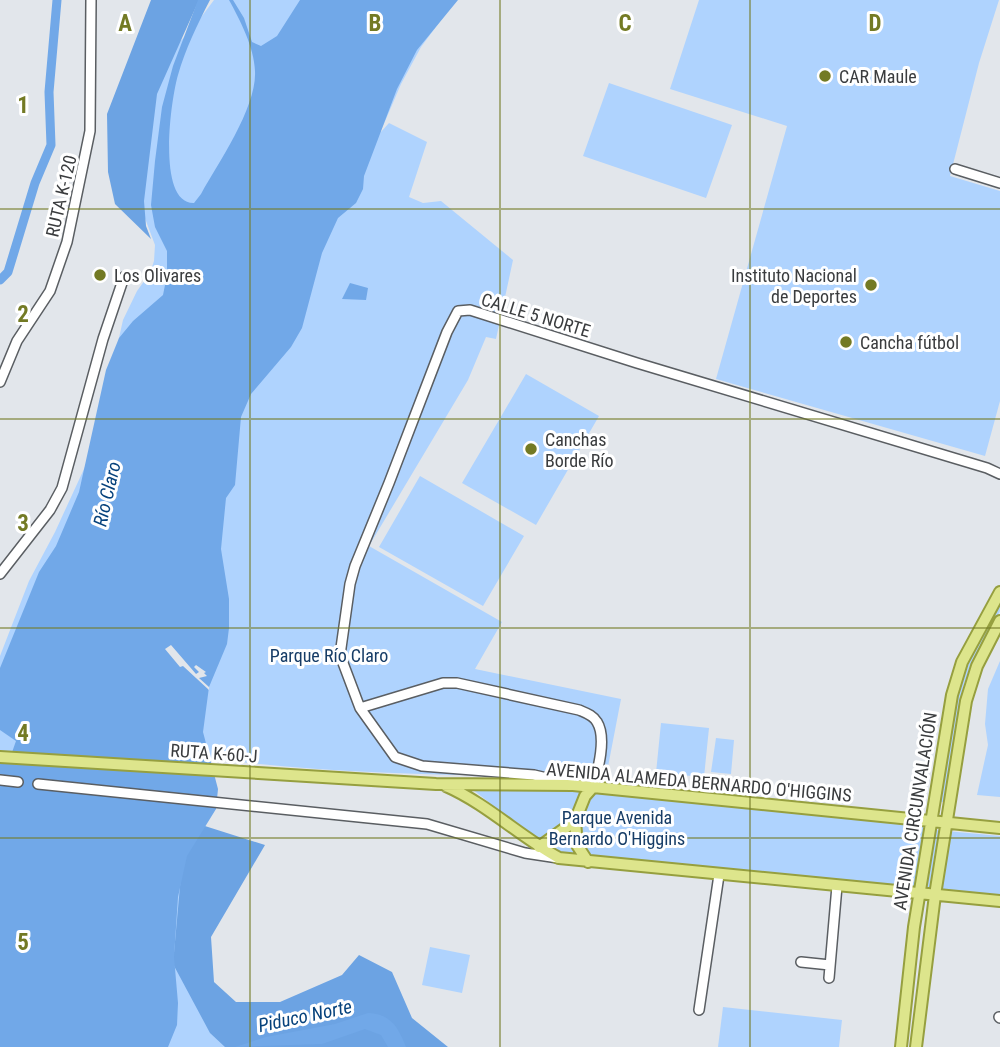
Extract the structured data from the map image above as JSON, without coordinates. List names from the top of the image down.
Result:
{
  "streets": {
    "main road": ["RUTA K-60-J", "AVENIDA ALAMEDA BERNARDO O'HIGGINS", "AVENIDA CIRCUNVALACIÓN"],
    "street": ["RUTA K-120", "CALLE 5 NORTE"]
  },
  "crossings": [
    ["RUTA K-60-J", "AVENIDA ALAMEDA BERNARDO O'HIGGINS"],
    ["AVENIDA ALAMEDA BERNARDO O'HIGGINS", "AVENIDA CIRCUNVALACIÓN"]
  ],
  "water": ["Río Claro", "Piduco Norte"],
  "parks": ["Parque Río Claro", "Parque Avenida Bernardo O'Higgins"],
  "places": [
    "CAR Maule",
    "Los Olivares",
    "Instituto Nacional de Deportes",
    "Cancha fútbol",
    "Canchas Borde Río"
  ],
  "grid": {
    "columns": [
      "A",
      "B",
      "C",
      "D"
    ],
    "rows": [
      "1",
      "2",
      "3",
      "4",
      "5"
    ]
  }
}
